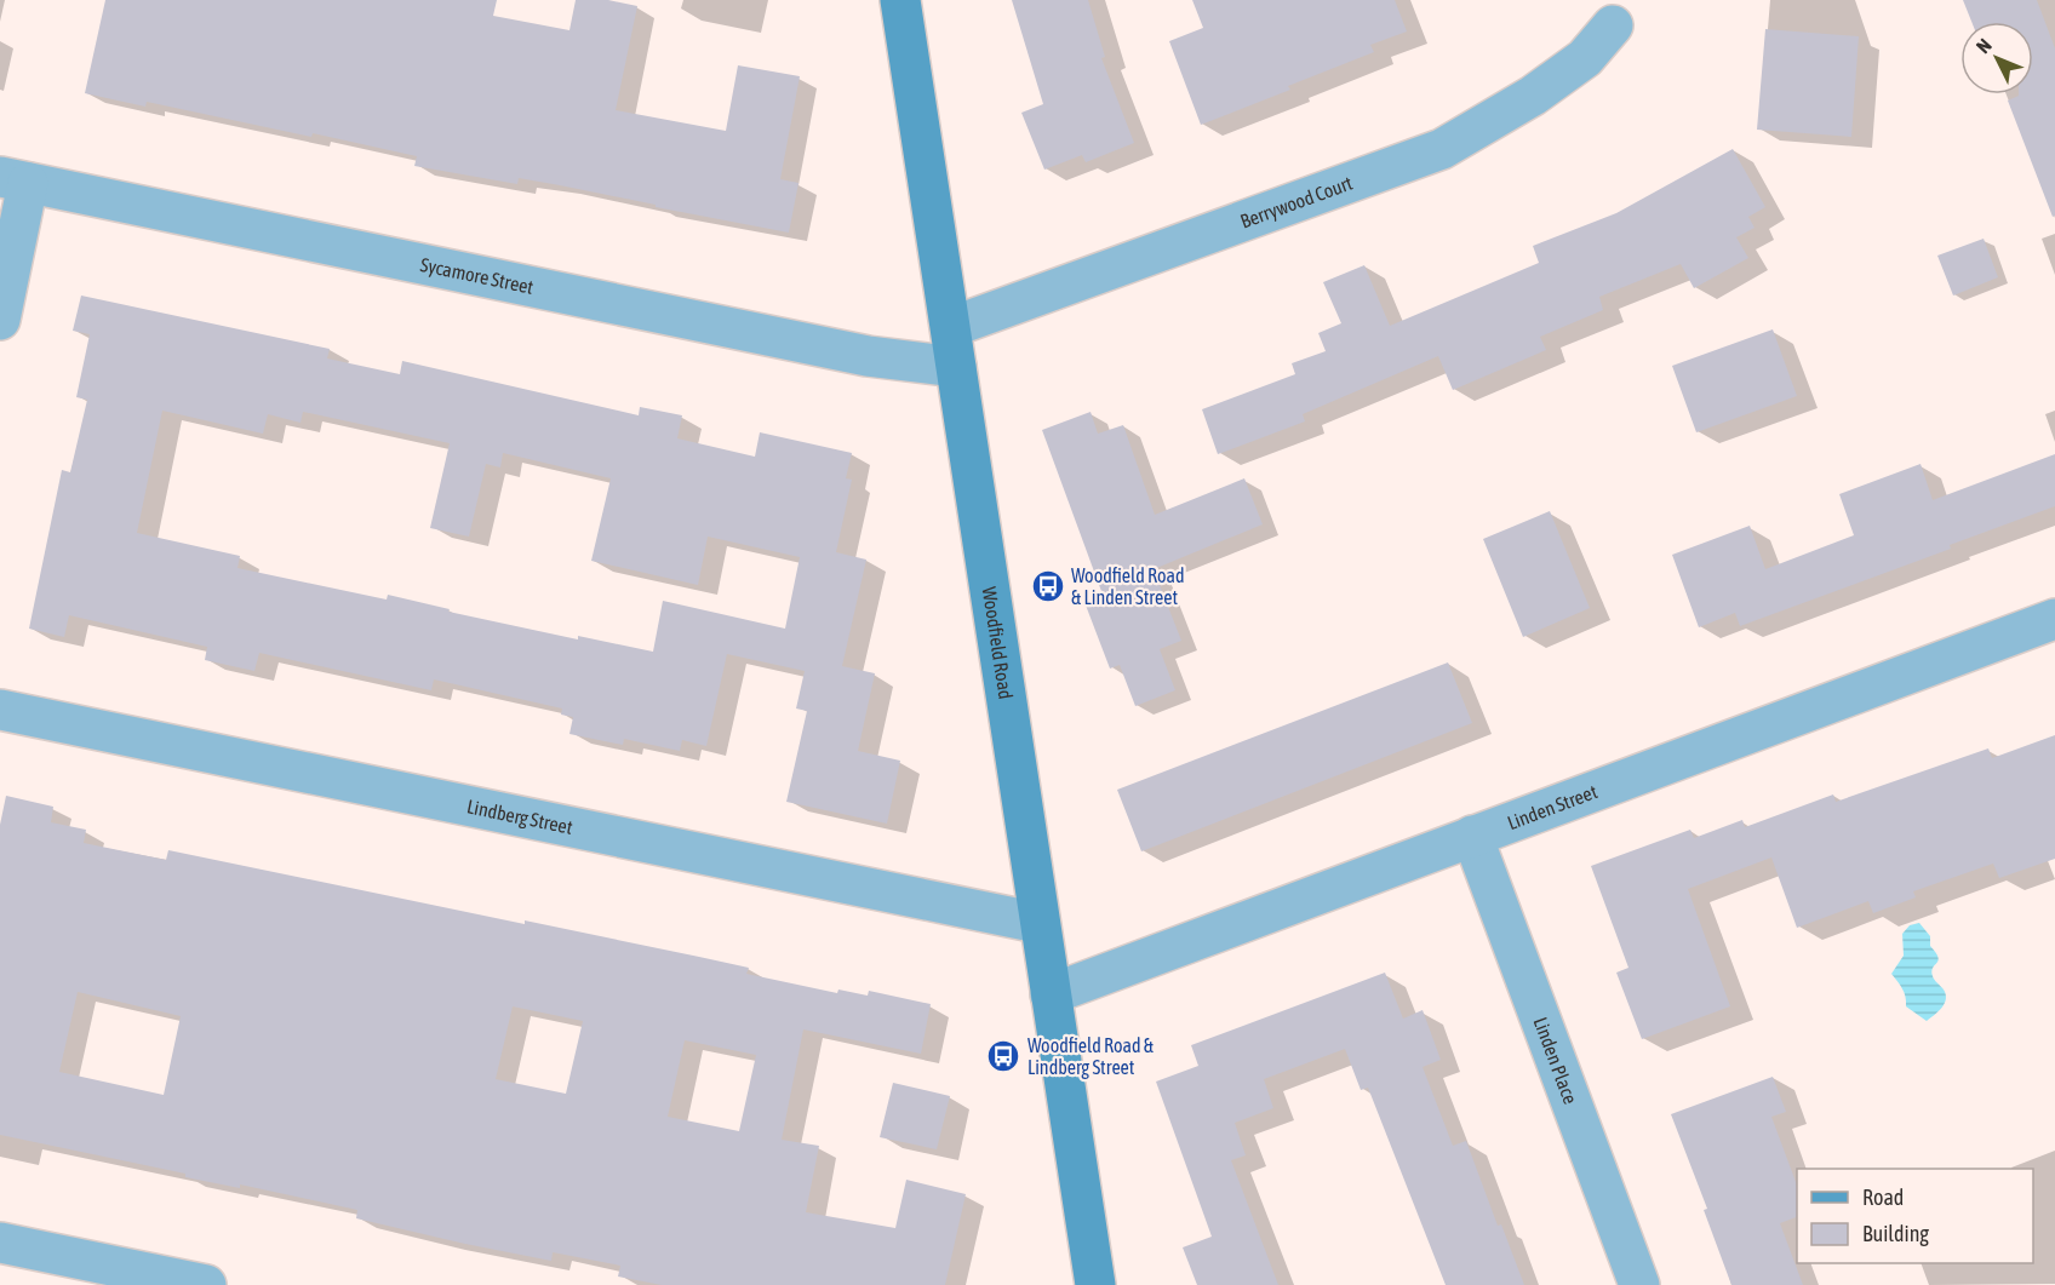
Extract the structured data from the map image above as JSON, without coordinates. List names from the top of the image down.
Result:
{
  "streets": {
    "main road": ["Woodfield Road"],
    "street": [
      "Berrywood Court",
      "Sycamore Street",
      "Linden Street",
      "Lindberg Street",
      "Linden Place"
    ]
  },
  "crossings": [
    ["Berrywood Court", "Woodfield Road"],
    ["Sycamore Street", "Woodfield Road"],
    ["Woodfield Road", "Linden Street"],
    ["Woodfield Road", "Lindberg Street"],
    ["Linden Street", "Linden Place"]
  ],
  "places": {
    "bus stop": ["Woodfield Road & Linden Street", "Woodfield Road & Lindberg Street"]
  },
  "legend": ["Road", "Building"],
  "north": "top left"
}
